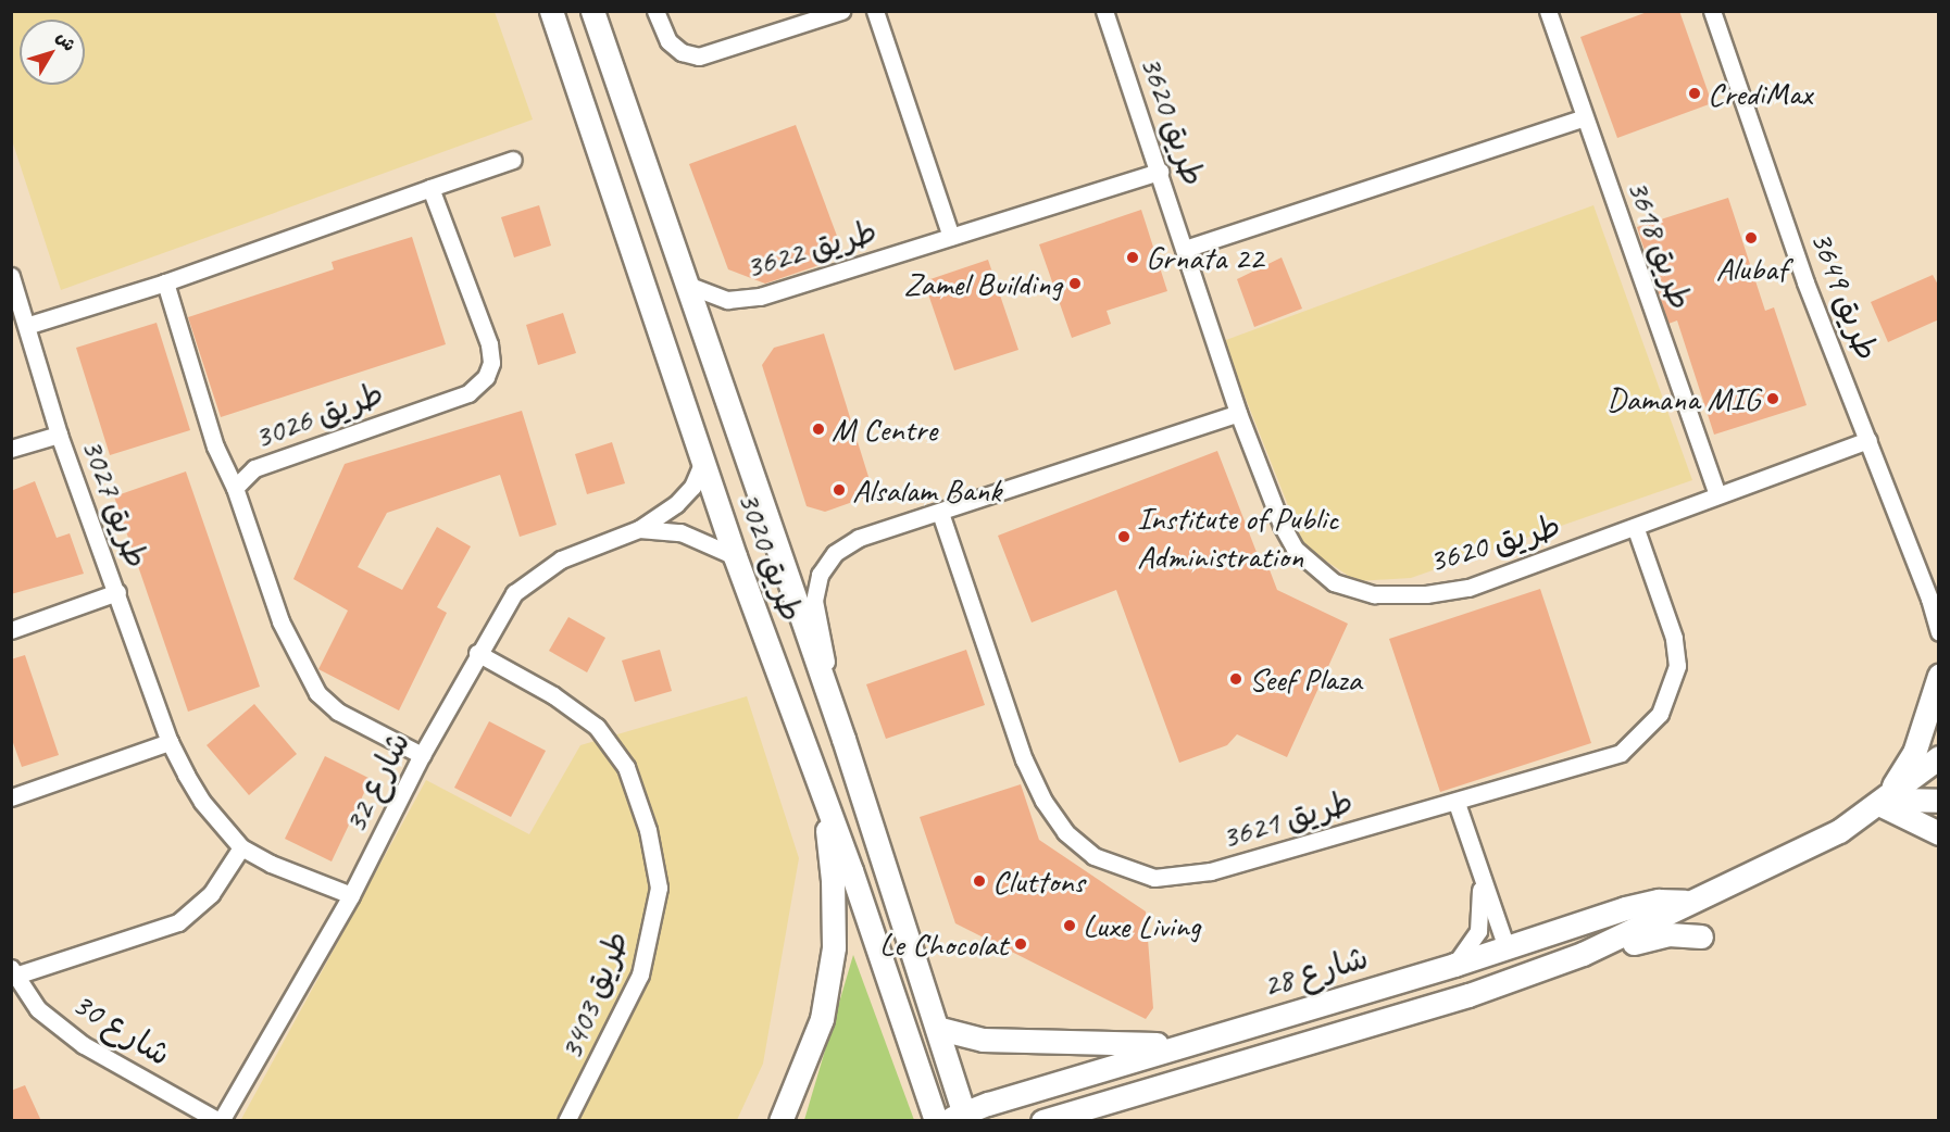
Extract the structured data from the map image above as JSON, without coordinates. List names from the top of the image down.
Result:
{
  "streets": {
    "street": [
      "طريق 3620",
      "طريق 3618",
      "طريق 3622",
      "طريق 3649",
      "طريق 3026",
      "طريق 3027",
      "طريق 3020",
      "شارع 32",
      "طريق 3621",
      "شارع 28",
      "طريق 3403",
      "شارع 30"
    ]
  },
  "crossings": [
    ["طريق 3620", "طريق 3618"],
    ["طريق 3620", "طريق 3622"],
    ["طريق 3620", "طريق 3649"],
    ["طريق 3620", "طريق 3621"],
    ["طريق 3622", "طريق 3020"],
    ["طريق 3026", "شارع 32"],
    ["طريق 3027", "شارع 32"],
    ["طريق 3020", "شارع 32"],
    ["طريق 3020", "شارع 28"],
    ["شارع 32", "طريق 3403"],
    ["شارع 32", "شارع 30"]
  ],
  "places": [
    "CrediMax",
    "Alubaf",
    "Grnata 22",
    "Zamel Building",
    "Damana MIG",
    "M Centre",
    "Alsalam Bank",
    "Institute of Public Administration",
    "Seef Plaza",
    "Cluttons",
    "Luxe Living",
    "Le Chocolat"
  ],
  "north": "top right"
}
